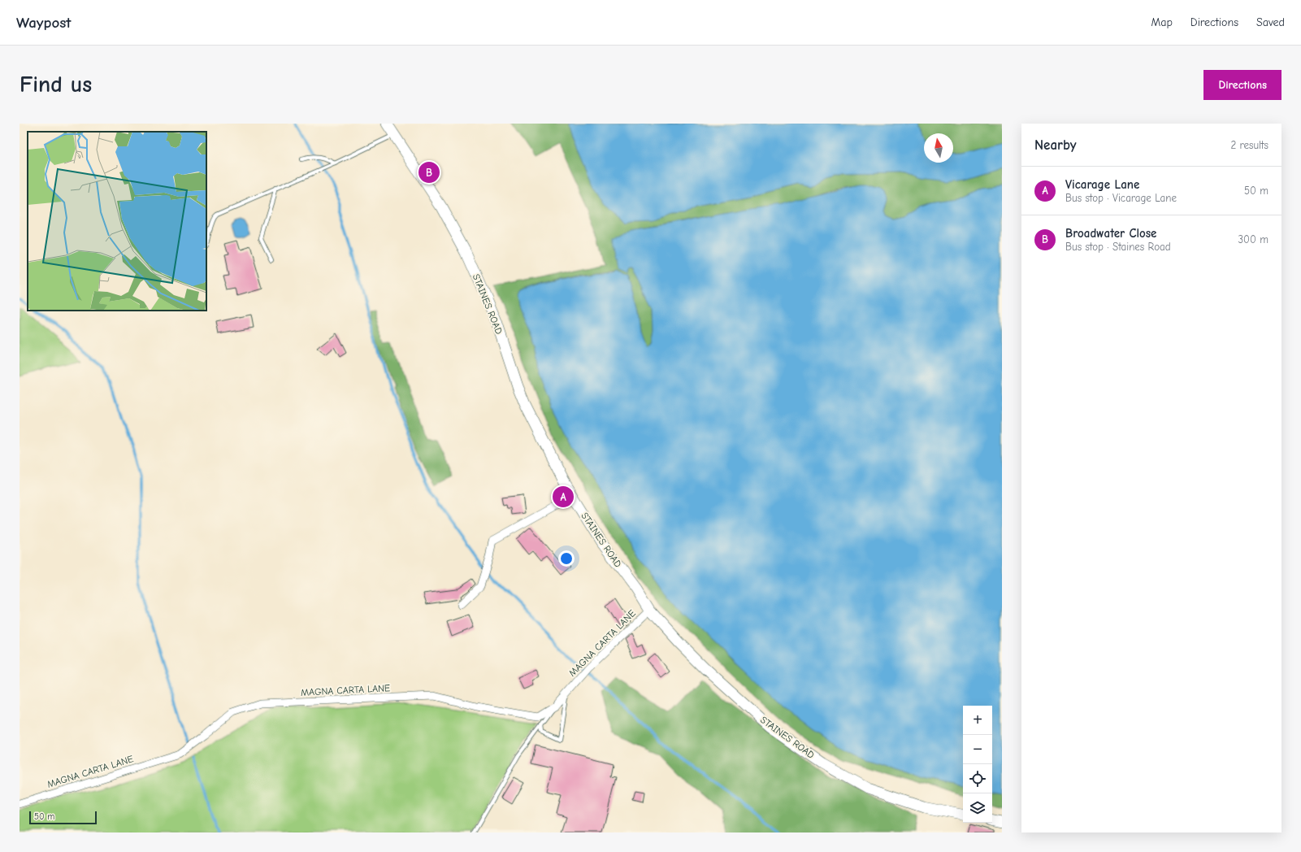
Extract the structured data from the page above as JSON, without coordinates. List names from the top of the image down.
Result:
{
  "streets": {
    "main road": ["STAINES ROAD"],
    "street": ["MAGNA CARTA LANE"]
  },
  "crossings": [
    ["STAINES ROAD", "MAGNA CARTA LANE"]
  ],
  "scale_bar": "50 m",
  "north": "top",
  "page": {
    "header": "Waypost",
    "nav": ["Map", "Directions", "Saved"],
    "buttons": "Directions",
    "title": "Find us",
    "heading": ["Nearby", "2 results"],
    "pins": ["B", "A"],
    "list": [
      {
        "mark": "A",
        "name": "Vicarage Lane",
        "note": "Bus stop · Vicarage Lane",
        "value": "50 m"
      },
      {
        "mark": "B",
        "name": "Broadwater Close",
        "note": "Bus stop · Staines Road",
        "value": "300 m"
      }
    ],
    "map_buttons": ["+", "−"],
    "scale": "50 m"
  }
}
